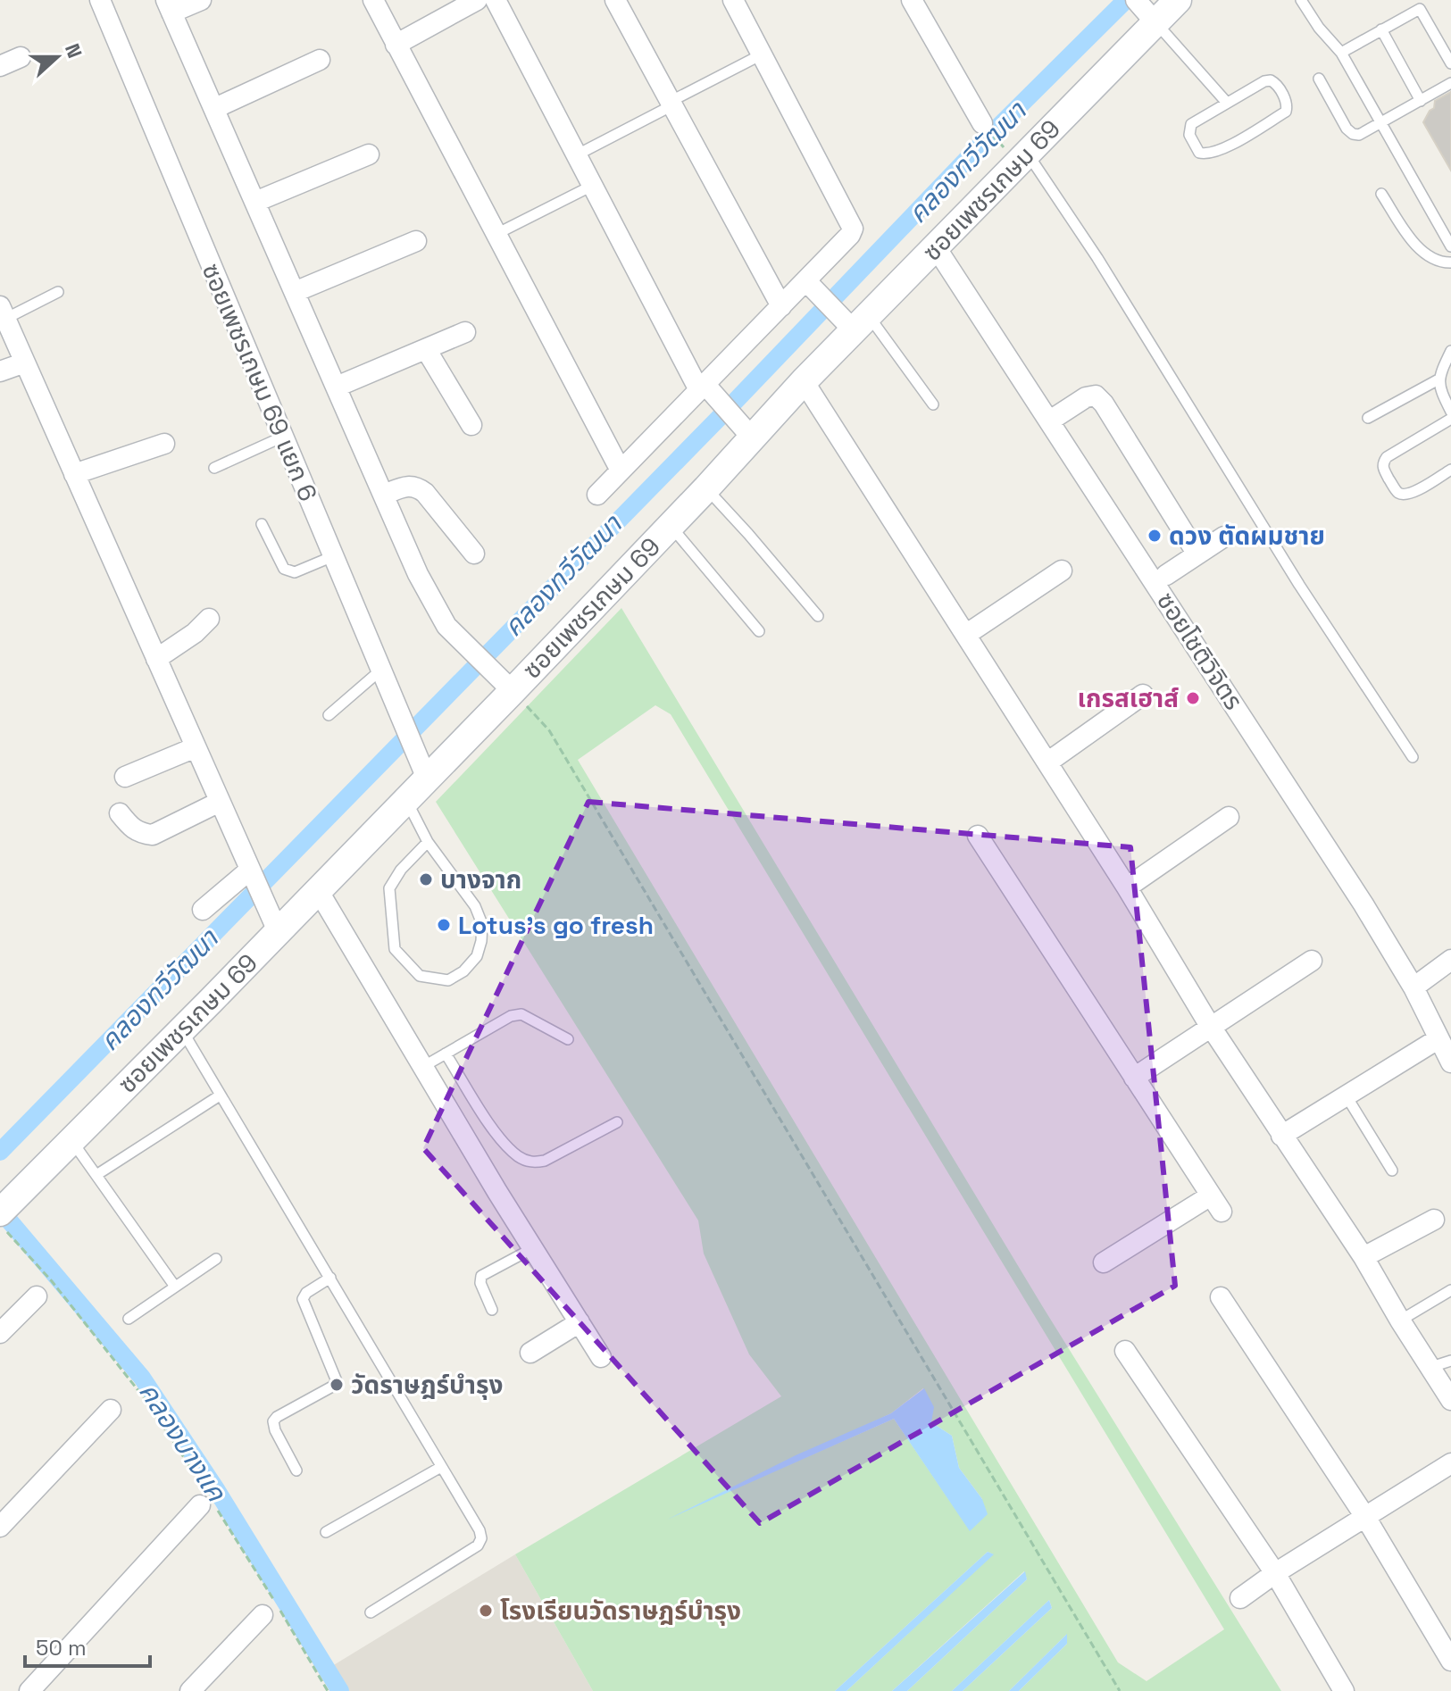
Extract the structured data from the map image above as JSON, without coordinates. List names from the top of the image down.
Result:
{
  "streets": {
    "main road": ["ซอยเพชรเกษม 69"],
    "street": ["ซอยเพชรเกษม 69 แยก 6", "ซอยโชติวิจิตร"]
  },
  "crossings": [
    ["ซอยเพชรเกษม 69", "ซอยเพชรเกษม 69 แยก 6"],
    ["ซอยเพชรเกษม 69", "ซอยโชติวิจิตร"]
  ],
  "water": ["คลองทวีวัฒนา", "คลองบางแค"],
  "places": [
    "ดวง ตัดผมชาย",
    "เกรสเฮาส์",
    "บางจาก",
    "Lotus's go fresh",
    "วัดราษฎร์บำรุง",
    "โรงเรียนวัดราษฎร์บำรุง"
  ],
  "scale_bar": "50 m",
  "north": "right"
}
